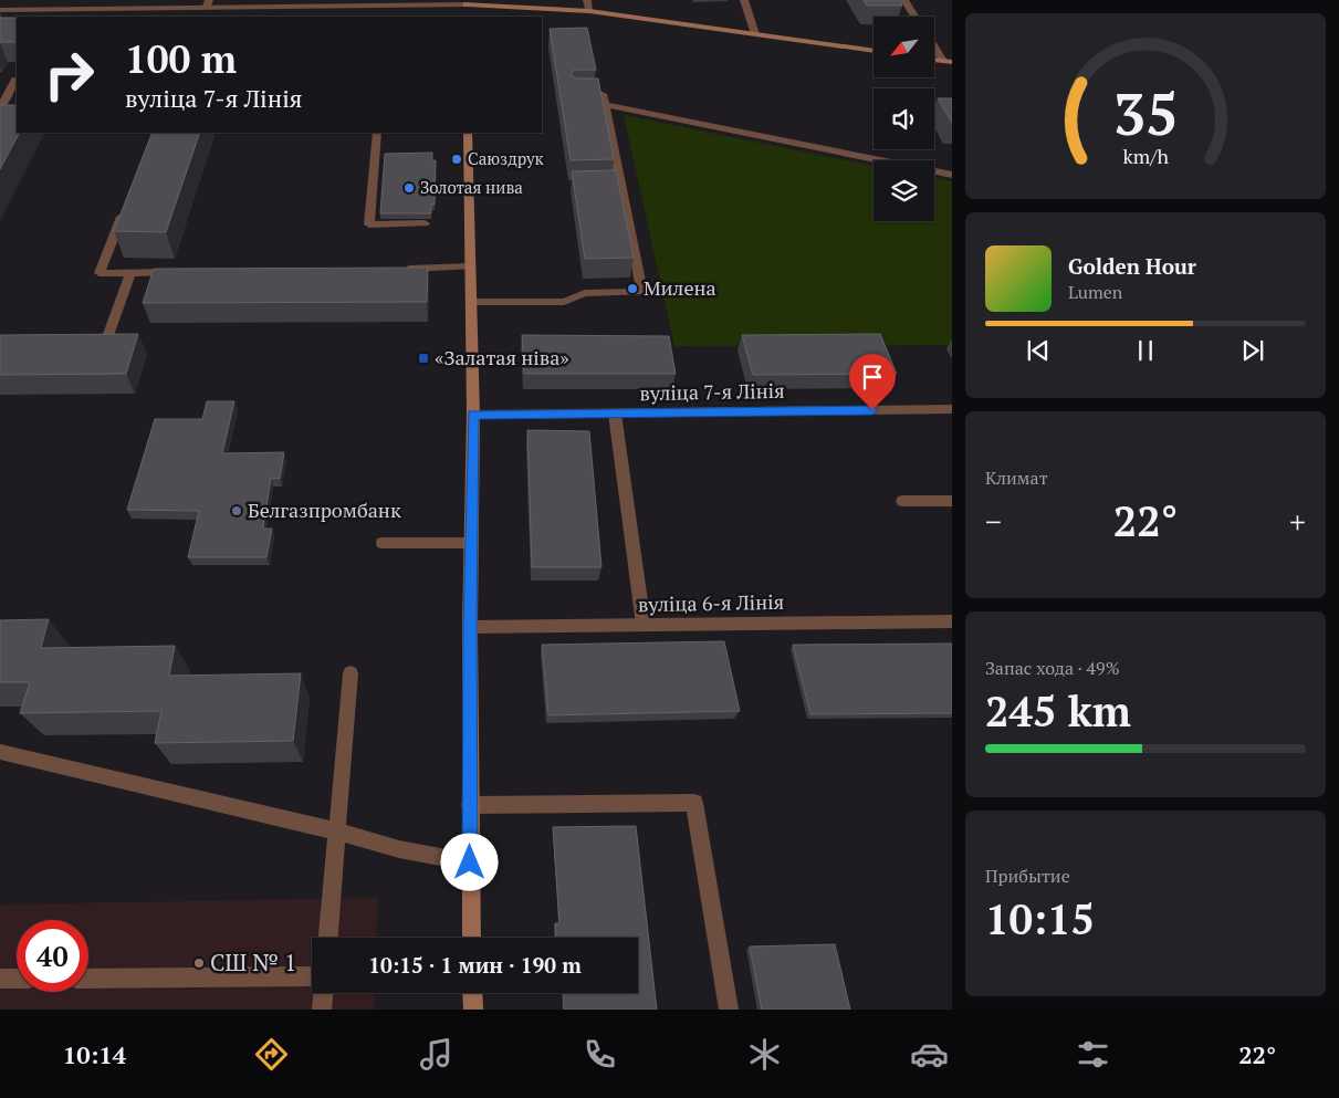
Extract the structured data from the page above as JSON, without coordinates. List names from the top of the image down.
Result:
{
  "streets": {
    "street": ["вуліца 7-я Лінія", "вуліца 6-я Лінія"]
  },
  "places": {
    "other": [
      "Саюздрук",
      "Золотая нива",
      "Милена",
      "Белгазпромбанк",
      "СШ № 1"
    ],
    "transit": ["«Залатая ніва»"]
  },
  "north": "bottom left",
  "page": {
    "turn": ["100 m", "вуліца 7-я Лінія"],
    "song": ["Golden Hour", "Lumen"],
    "tile": [
      "Климат",
      ["Запас хода · 49%", "245 km"],
      ["Прибытие", "10:15"]
    ],
    "heat": ["−", "22°", "+"],
    "limit": "40",
    "trip": "10:15 · 1 мин · 190 m",
    "tabs": ["10:14", "22°"],
    "gauge": ["35", "km/h"]
  }
}
